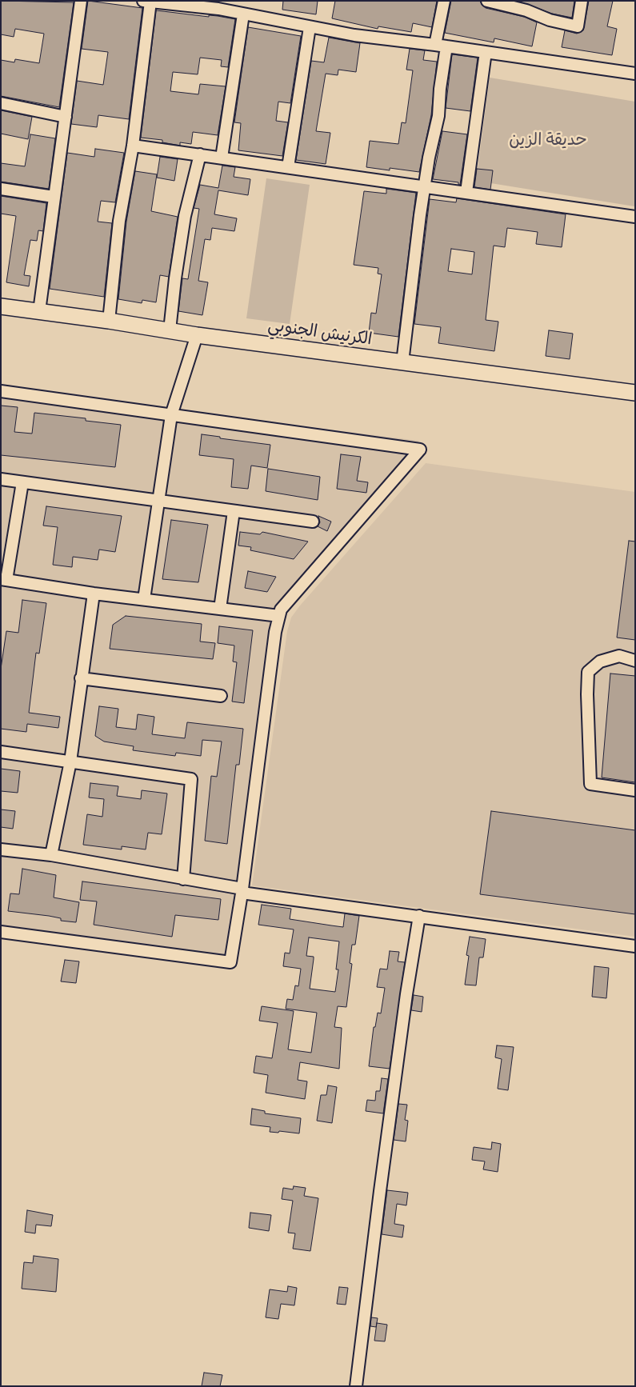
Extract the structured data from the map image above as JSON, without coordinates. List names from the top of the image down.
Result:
{
  "streets": {
    "main road": ["الكرنيش الجنوبي"]
  },
  "parks": ["حديقة الزين"]
}
